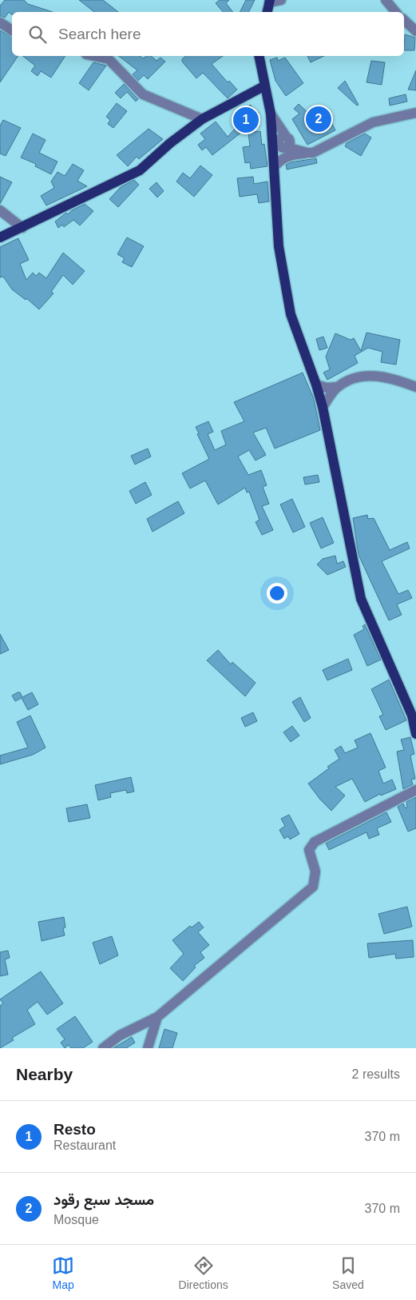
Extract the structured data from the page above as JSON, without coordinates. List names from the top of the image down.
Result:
{
  "page": {
    "search": "Search here",
    "pins": ["2", "1"],
    "heading": ["Nearby", "2 results"],
    "list": [
      {
        "mark": "1",
        "name": "Resto",
        "note": "Restaurant",
        "value": "370 m"
      },
      {
        "mark": "2",
        "name": "مسجد سبع رقود",
        "note": "Mosque",
        "value": "370 m"
      }
    ],
    "nav": ["Map", "Directions", "Saved"]
  }
}
